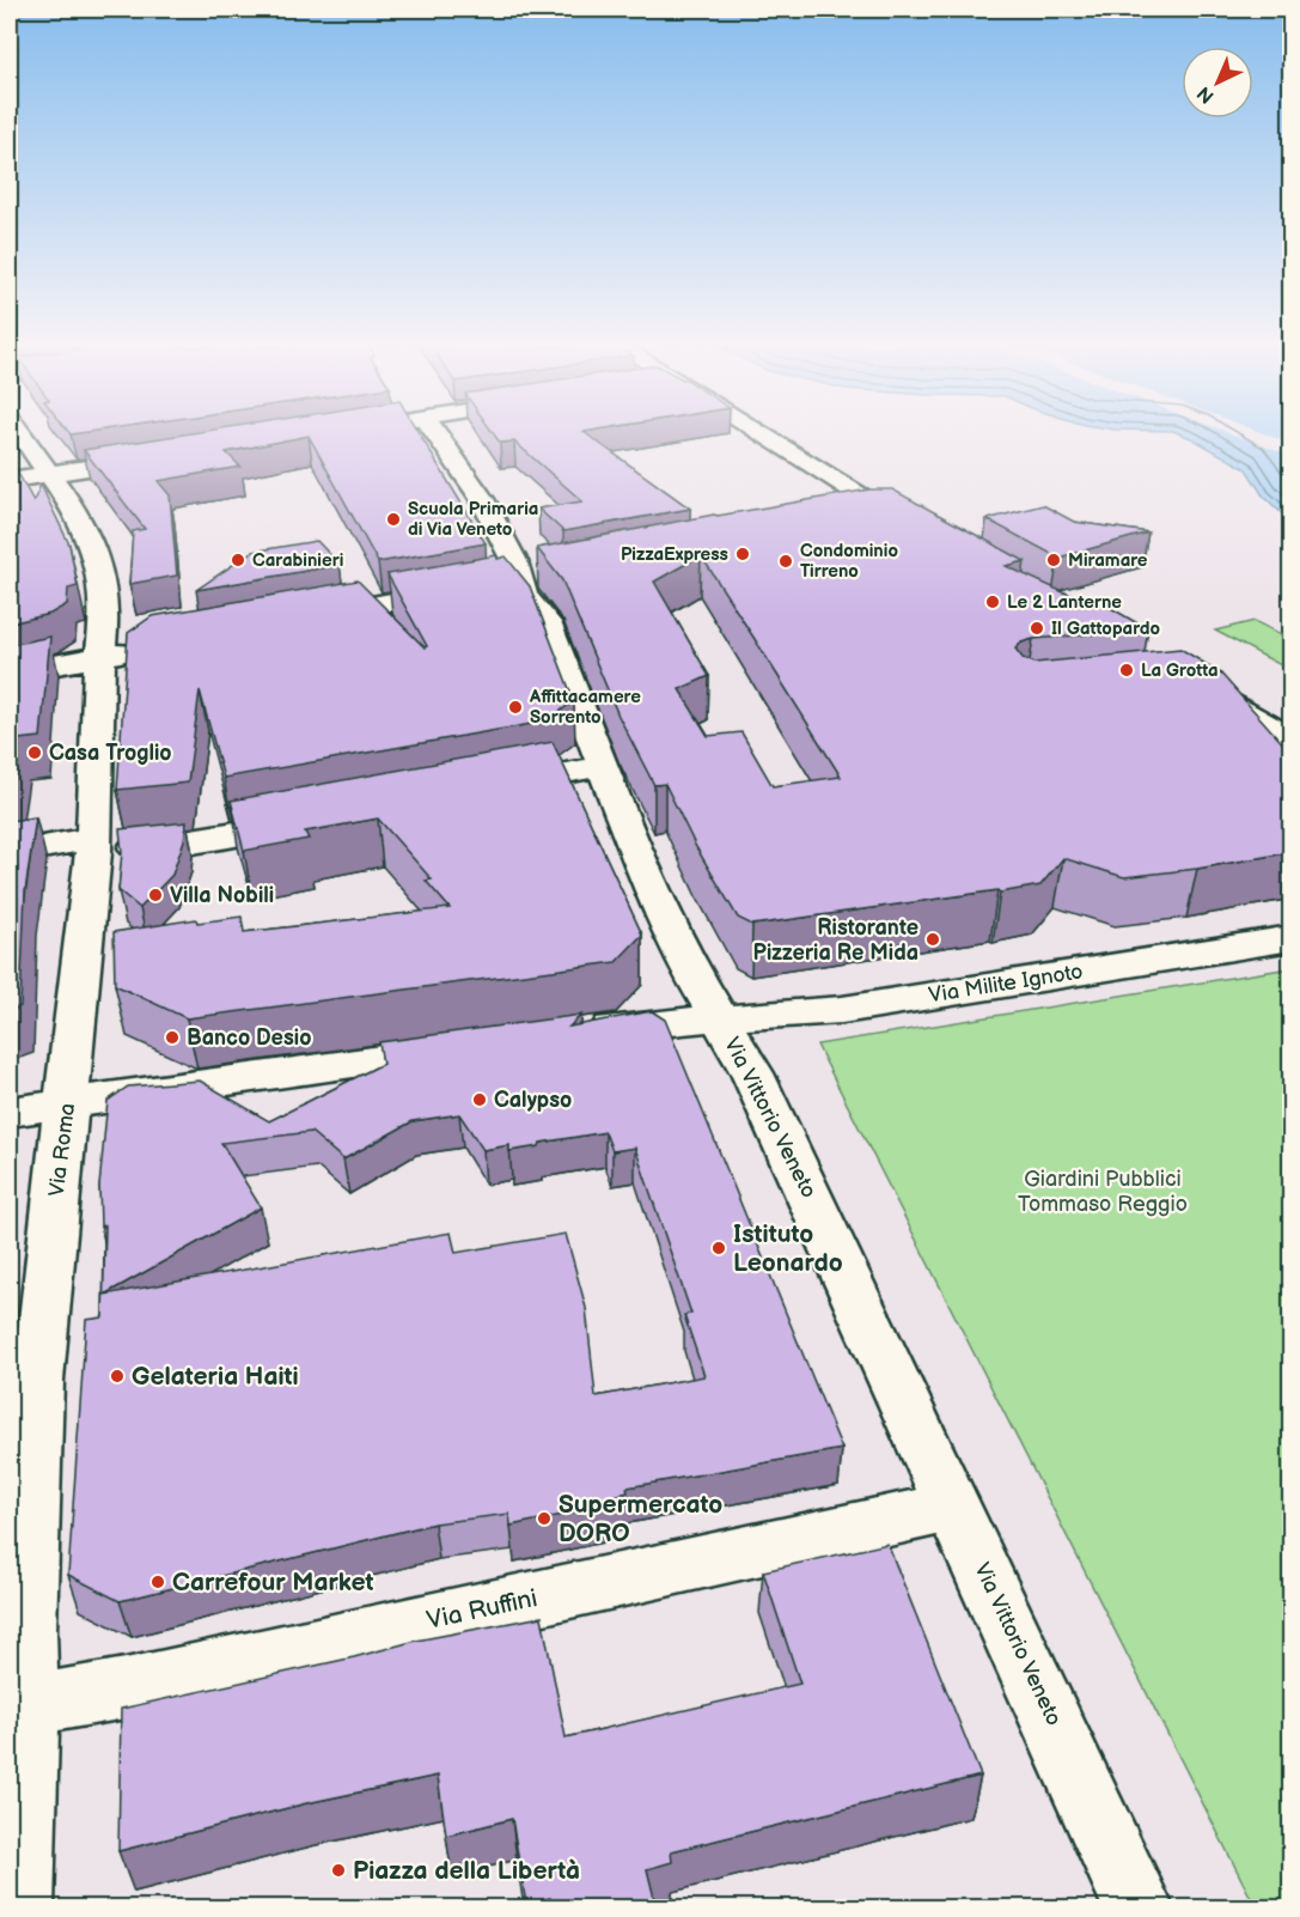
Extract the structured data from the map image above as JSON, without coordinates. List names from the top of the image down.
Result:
{
  "streets": {
    "street": [
      "Via Milite Ignoto",
      "Via Vittorio Veneto",
      "Via Roma",
      "Via Ruffini"
    ]
  },
  "crossings": [
    ["Via Milite Ignoto", "Via Vittorio Veneto"],
    ["Via Vittorio Veneto", "Via Ruffini"],
    ["Via Roma", "Via Ruffini"]
  ],
  "parks": ["Giardini Pubblici Tommaso Reggio"],
  "places": [
    "Scuola Primaria di Via Veneto",
    "PizzaExpress",
    "Carabinieri",
    "Miramare",
    "Condominio Tirreno",
    "Le 2 Lanterne",
    "Il Gattopardo",
    "La Grotta",
    "Affittacamere Sorrento",
    "Casa Troglio",
    "Villa Nobili",
    "Ristorante Pizzeria Re Mida",
    "Banco Desio",
    "Calypso",
    "Istituto Leonardo",
    "Gelateria Haiti",
    "Supermercato DORO",
    "Carrefour Market",
    "Piazza della Libertà"
  ],
  "north": "bottom left"
}
